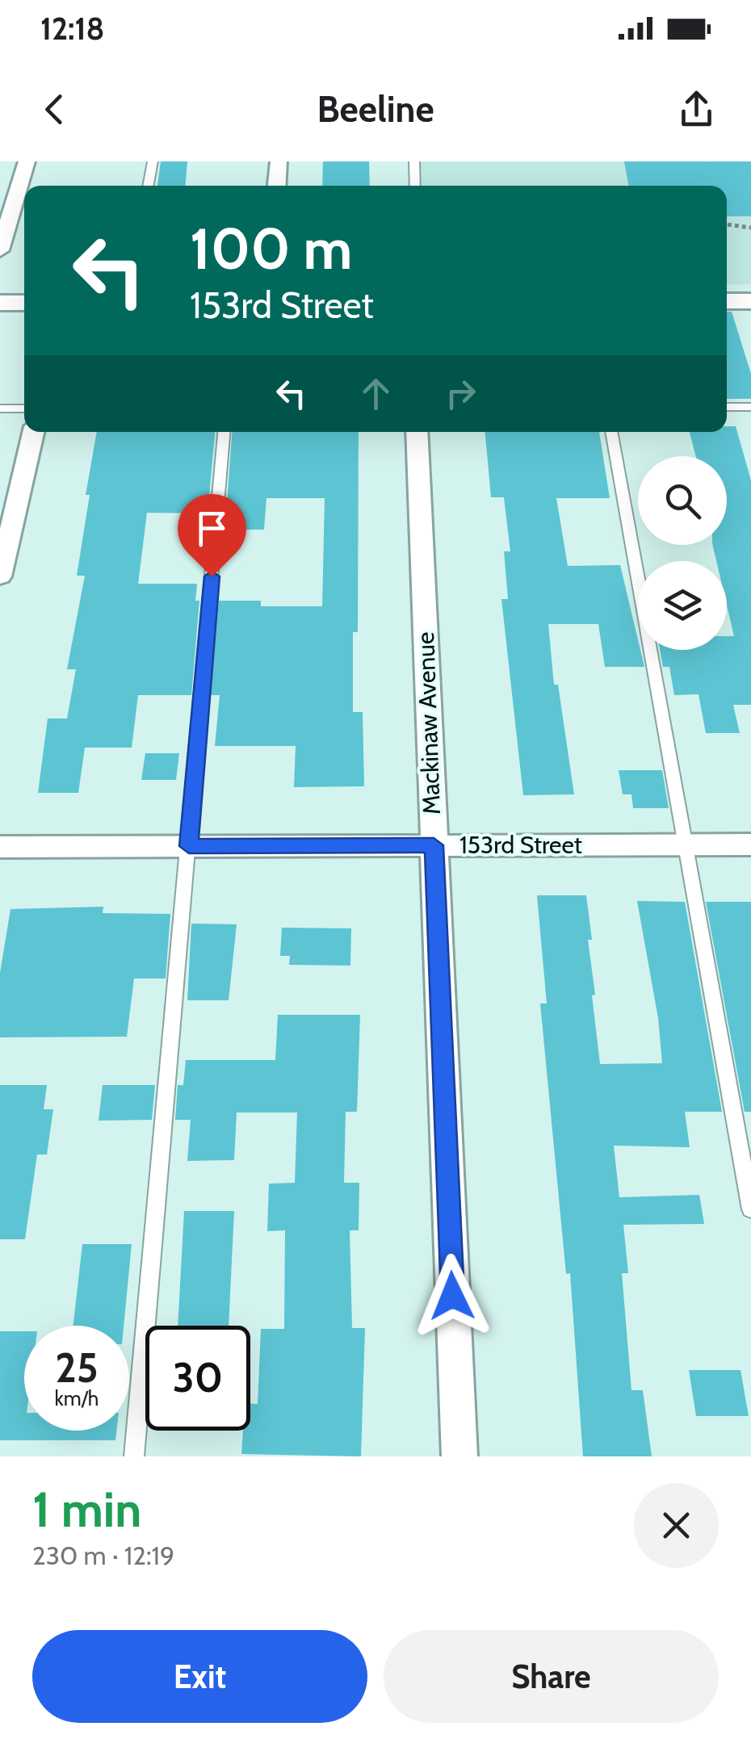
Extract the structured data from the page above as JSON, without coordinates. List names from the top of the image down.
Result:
{
  "streets": {
    "street": ["Mackinaw Avenue", "153rd Street"]
  },
  "crossings": [
    ["Mackinaw Avenue", "153rd Street"]
  ],
  "page": {
    "status": "12:18",
    "header": "Beeline",
    "turn": ["100 m", "153rd Street"],
    "speed": "25 km/h",
    "limit": "30",
    "heading": ["1 min", "230 m · 12:19"],
    "buttons": ["Exit", "Share"]
  }
}
